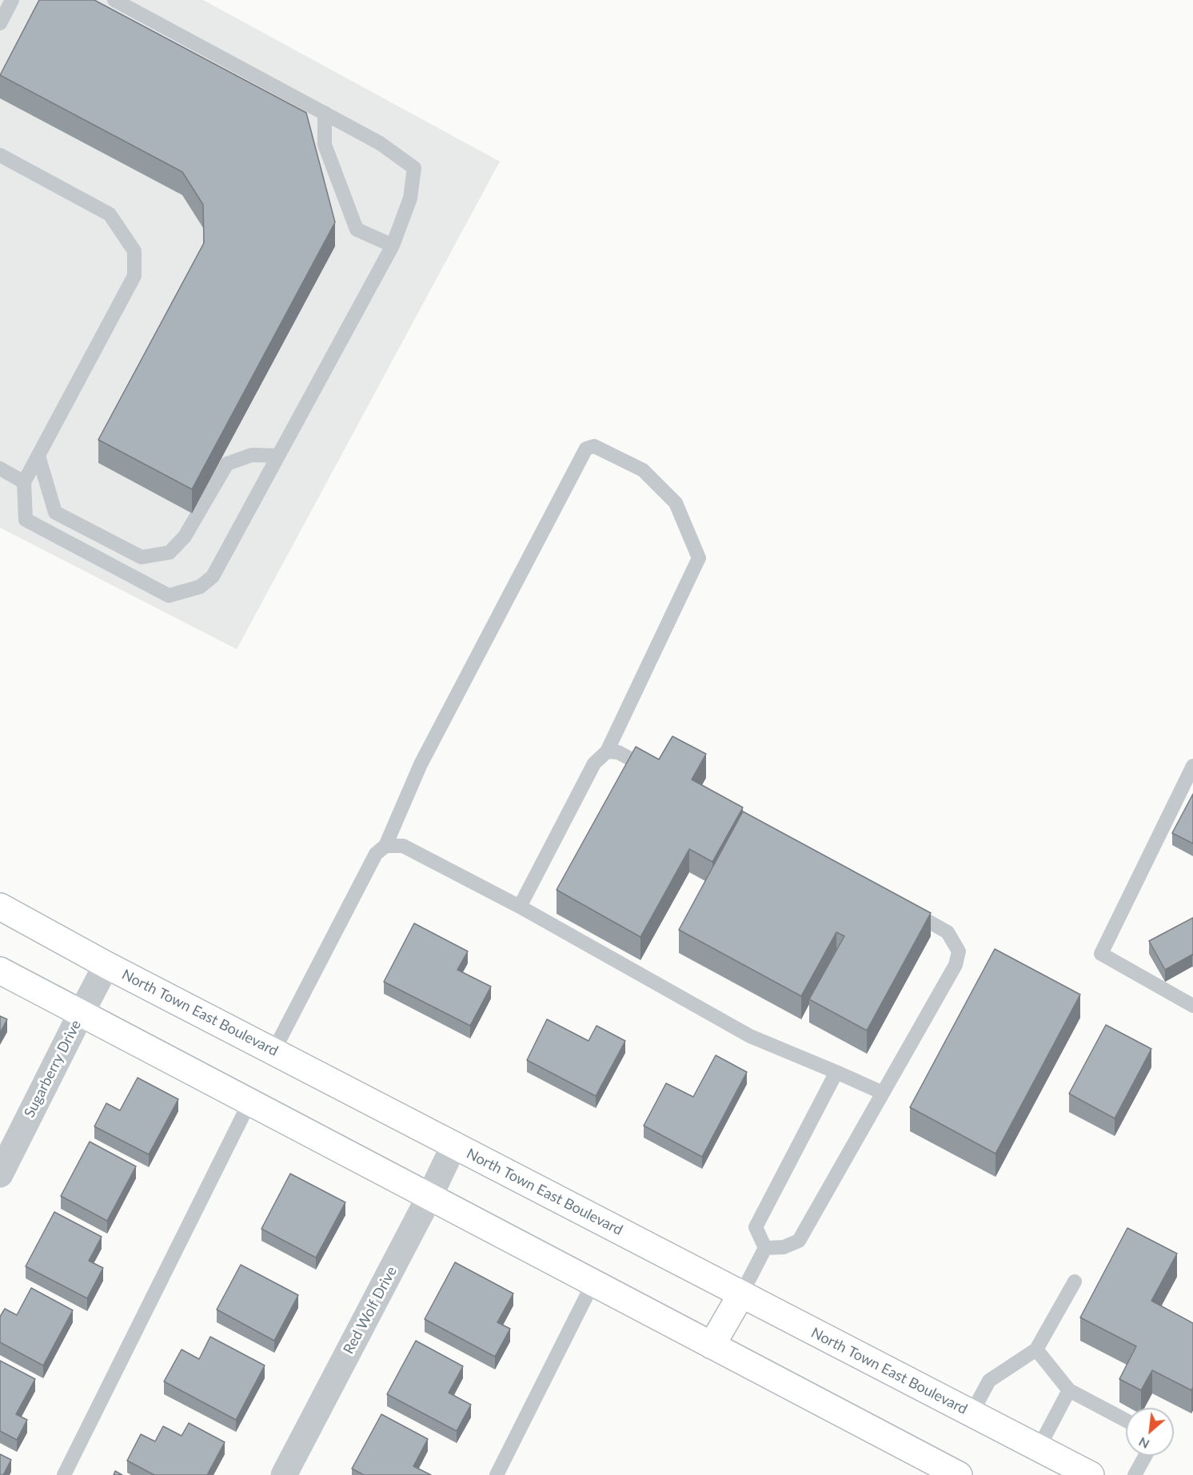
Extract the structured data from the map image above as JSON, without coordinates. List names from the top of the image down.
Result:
{
  "streets": {
    "main road": ["North Town East Boulevard"],
    "street": ["Sugarberry Drive", "Red Wolf Drive"]
  },
  "crossings": [
    ["North Town East Boulevard", "Sugarberry Drive"],
    ["North Town East Boulevard", "Red Wolf Drive"]
  ],
  "north": "bottom left"
}
